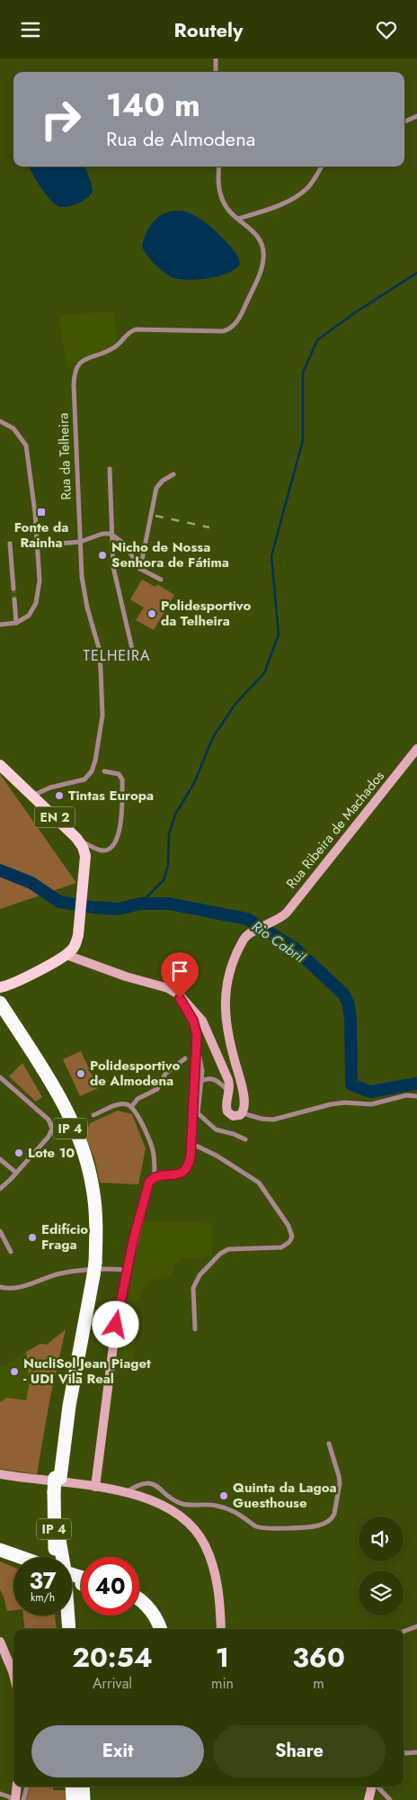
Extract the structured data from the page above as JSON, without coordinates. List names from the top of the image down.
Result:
{
  "streets": {
    "highway": ["IP 4"],
    "main road": ["EN 2"],
    "street": ["Rua da Telheira", "Rua Ribeira de Machados"]
  },
  "crossings": [
    ["Rua da Telheira", "EN 2"]
  ],
  "districts": ["TELHEIRA"],
  "water": ["Rio Cabril"],
  "places": {
    "transit": ["Fonte da Rainha"],
    "other": [
      "Nicho de Nossa Senhora de Fátima",
      "Polidesportivo da Telheira",
      "Tintas Europa",
      "Polidesportivo de Almodena",
      "Lote 10",
      "Edifício Fraga",
      "NucliSol Jean Piaget - UDI Vila Real",
      "Quinta da Lagoa Guesthouse"
    ]
  },
  "page": {
    "header": "Routely",
    "turn": ["140 m", "Rua de Almodena"],
    "speed": "37 km/h",
    "limit": "40",
    "eta": [
      "20:54",
      "Arrival",
      "1",
      "min",
      "360",
      "m"
    ],
    "buttons": ["Exit", "Share"]
  }
}
